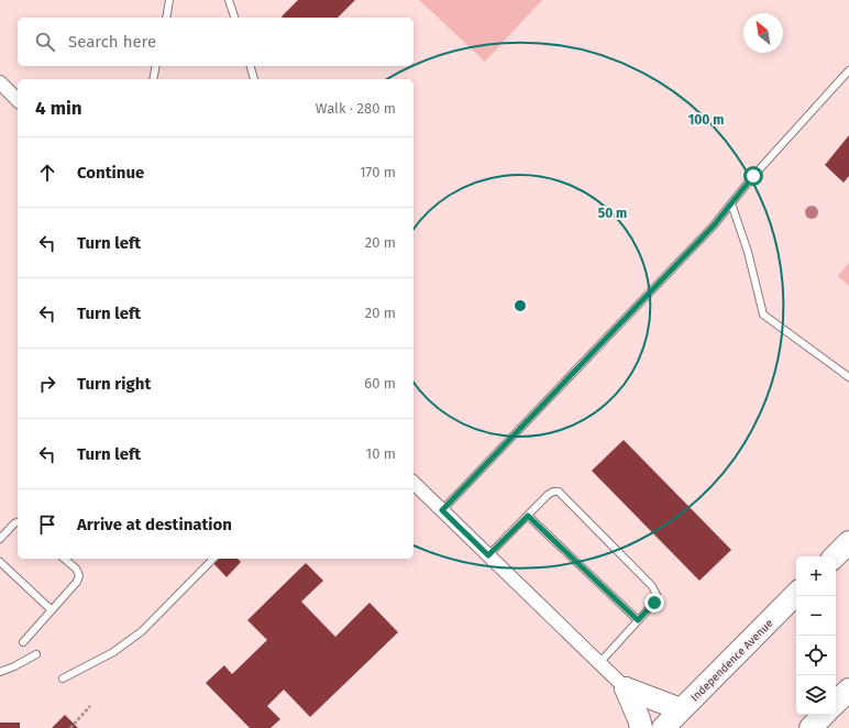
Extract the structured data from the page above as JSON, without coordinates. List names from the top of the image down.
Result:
{
  "streets": {
    "main road": ["Independence Avenue"]
  },
  "north": "top left",
  "page": {
    "search": "Search here",
    "heading": ["4 min", "Walk · 280 m"],
    "list": [
      ["Continue", "170 m"],
      ["Turn left", "20 m"],
      ["Turn left", "20 m"],
      ["Turn right", "60 m"],
      ["Turn left", "10 m"],
      "Arrive at destination"
    ],
    "map_buttons": ["+", "−"]
  },
  "rings": ["100 m", "50 m"]
}
